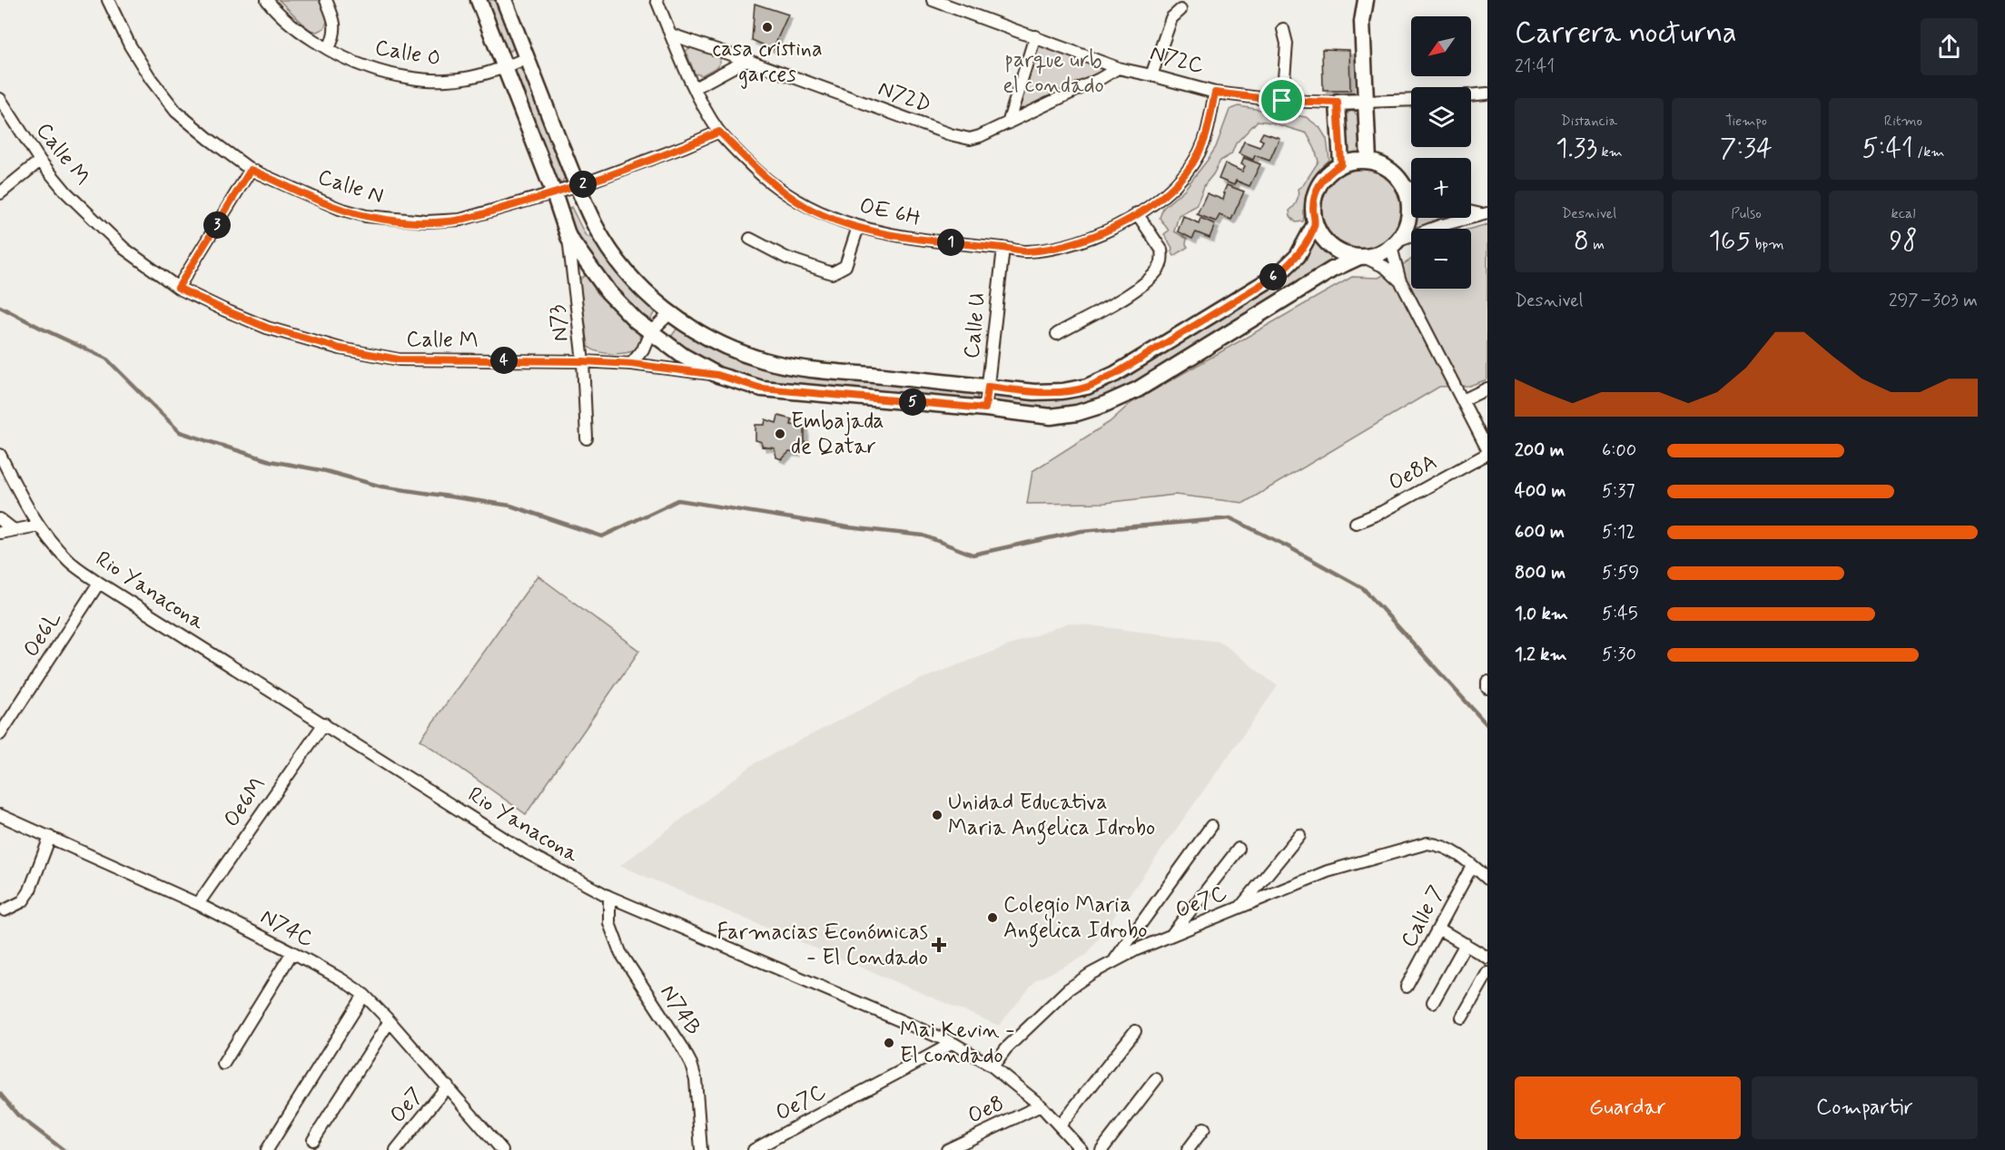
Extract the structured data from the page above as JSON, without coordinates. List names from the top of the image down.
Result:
{
  "streets": {
    "street": [
      "Calle O",
      "N72C",
      "N72D",
      "Calle M",
      "Calle N",
      "OE 6H",
      "N73",
      "Calle U",
      "Oe8A",
      "Rio Yanacona",
      "Oe6L",
      "Oe6M",
      "Oe7C",
      "Calle 7",
      "N74C",
      "N74B",
      "Oe7",
      "Oe8"
    ]
  },
  "crossings": [
    ["N72C", "N72D"],
    ["N72C", "OE 6H"],
    ["N72D", "OE 6H"],
    ["Calle M", "N73"],
    ["Calle N", "OE 6H"],
    ["OE 6H", "Calle U"],
    ["Rio Yanacona", "Oe6L"],
    ["Rio Yanacona", "Oe6M"],
    ["Rio Yanacona", "Oe7C"],
    ["Rio Yanacona", "N74B"],
    ["Rio Yanacona", "Oe8"],
    ["Oe6M", "N74C"],
    ["Oe7C", "Calle 7"],
    ["N74C", "Oe7"]
  ],
  "parks": ["parque urb el condado"],
  "places": {
    "other": [
      "casa cristina garces",
      "Embajada de Qatar",
      "Unidad Educativa Maria Angelica Idrobo",
      "Colegio Maria Angelica Idrobo",
      "Mai Kevin - El condado"
    ],
    "health": ["Farmacias Económicas - El Condado"]
  },
  "north": "bottom left",
  "page": {
    "heading": ["Carrera nocturna", "21:41"],
    "map_buttons": ["+", "−"],
    "stats": [
      ["Distancia", "1.33 km"],
      ["Tiempo", "7:34"],
      ["Ritmo", "5:41 /km"],
      ["Desnivel", "8 m"],
      ["Pulso", "165 bpm"],
      ["kcal", "98"]
    ],
    "pins": [
      "2",
      "3",
      "1",
      "6",
      "4",
      "5"
    ],
    "chart": ["Desnivel", "297–303 m"],
    "list": [
      {
        "name": "200 m",
        "note": "6:00"
      },
      {
        "name": "400 m",
        "note": "5:37"
      },
      {
        "name": "600 m",
        "note": "5:12"
      },
      {
        "name": "800 m",
        "note": "5:59"
      },
      {
        "name": "1.0 km",
        "note": "5:45"
      },
      {
        "name": "1.2 km",
        "note": "5:30"
      }
    ],
    "buttons": ["Guardar", "Compartir"]
  }
}
